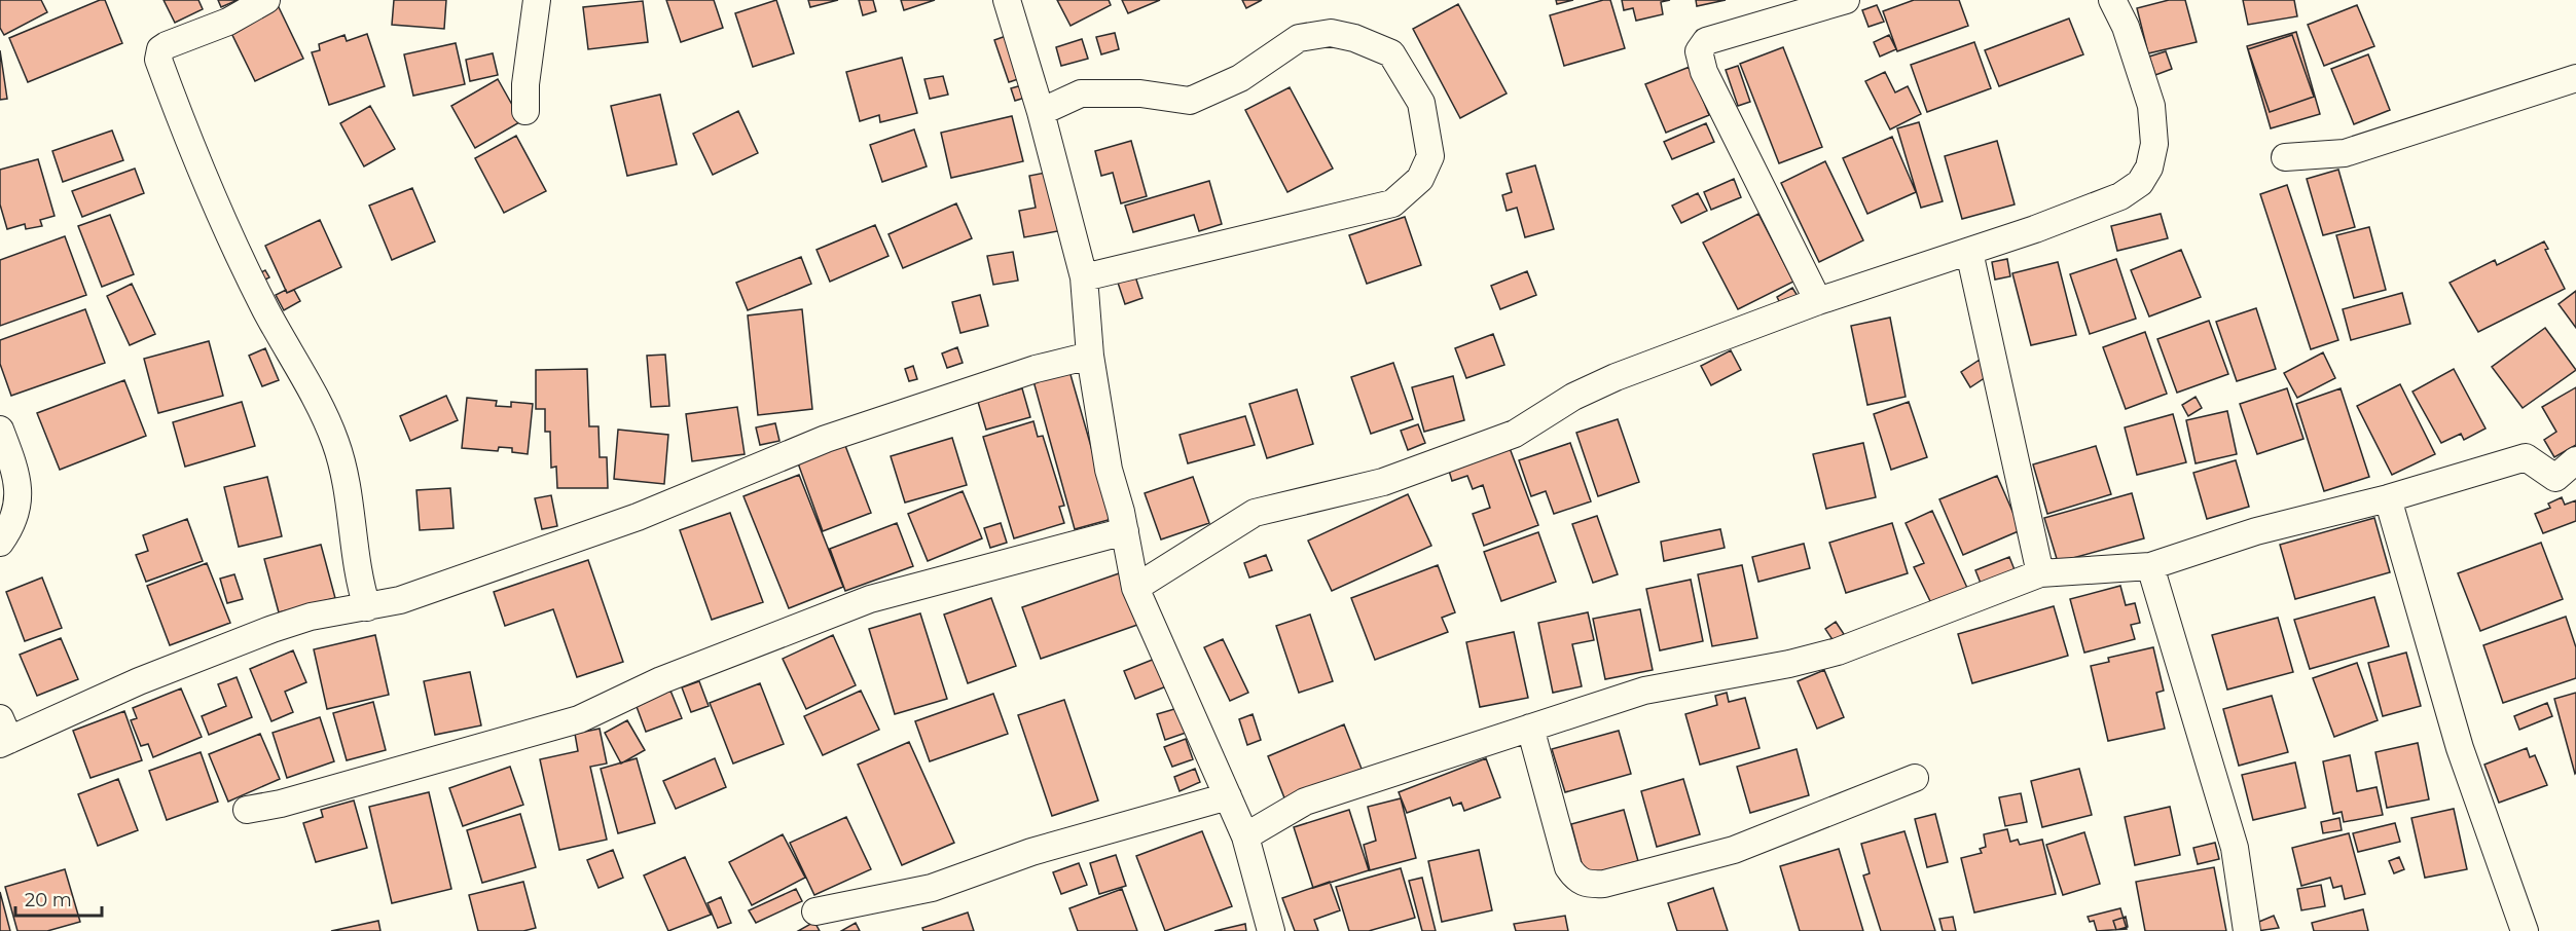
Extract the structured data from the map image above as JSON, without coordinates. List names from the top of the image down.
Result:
{
  "scale_bar": "20 m"
}
